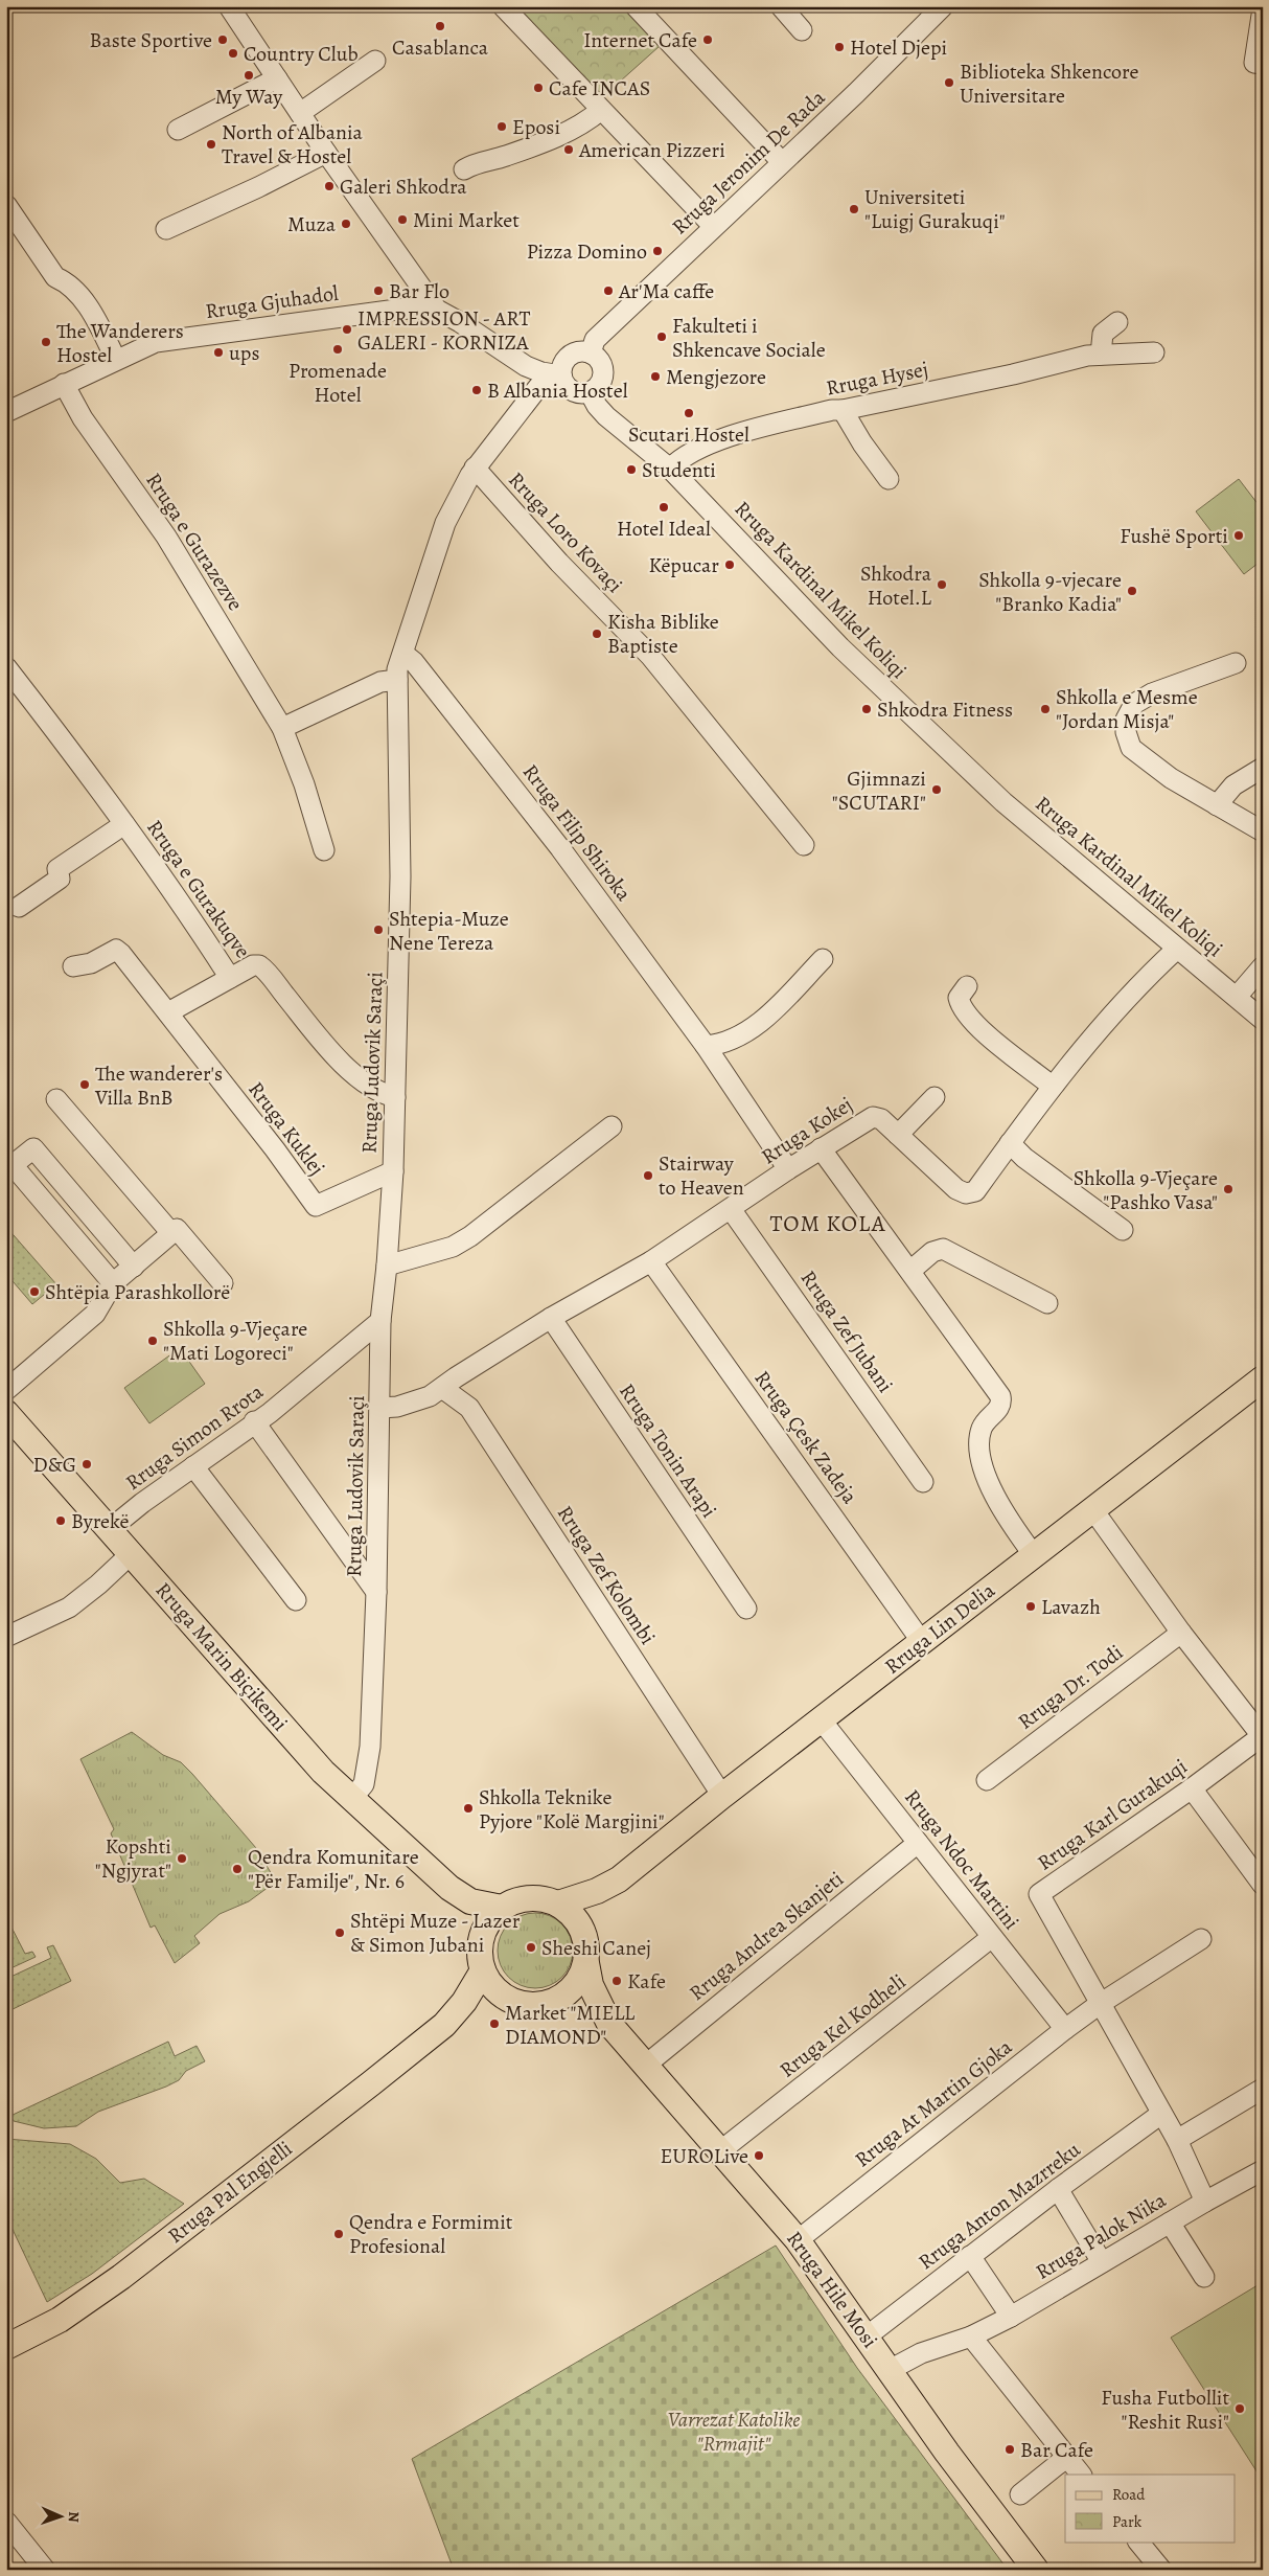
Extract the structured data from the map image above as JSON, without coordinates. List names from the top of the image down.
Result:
{
  "streets": {
    "main road": [
      "Rruga Lin Delia",
      "Rruga Marin Biçikemi",
      "Rruga Pal Engjelli",
      "Rruga Hile Mosi"
    ],
    "street": [
      "Rruga Jeronim De Rada",
      "Rruga Gjuhadol",
      "Rruga Hysej",
      "Rruga Loro Kovaçi",
      "Rruga e Gurazezve",
      "Rruga Kardinal Mikel Koliqi",
      "Rruga Filip Shiroka",
      "Rruga e Gurakuqve",
      "Rruga Ludovik Saraçi",
      "Rruga Kuklej",
      "Rruga Kokej",
      "Rruga Zef Jubani",
      "Rruga Simon Rrota",
      "Rruga Çesk Zadeja",
      "Rruga Tonin Arapi",
      "Rruga Zef Kolombi",
      "Rruga Dr. Todi",
      "Rruga Karl Gurakuqi",
      "Rruga Ndoc Martini",
      "Rruga Andrea Skanjeti",
      "Rruga Kel Kodheli",
      "Rruga At Martin Gjoka",
      "Rruga Anton Mazrreku",
      "Rruga Palok Nika"
    ]
  },
  "crossings": [
    ["Rruga Jeronim De Rada", "Rruga Kardinal Mikel Koliqi"],
    ["Rruga Jeronim De Rada", "Rruga Ludovik Saraçi"],
    ["Rruga Gjuhadol", "Rruga e Gurazezve"],
    ["Rruga Hysej", "Rruga Kardinal Mikel Koliqi"],
    ["Rruga Loro Kovaçi", "Rruga Ludovik Saraçi"],
    ["Rruga Kardinal Mikel Koliqi", "Rruga Ludovik Saraçi"],
    ["Rruga Kardinal Mikel Koliqi", "Rruga Kokej"],
    ["Rruga Filip Shiroka", "Rruga Ludovik Saraçi"],
    ["Rruga Filip Shiroka", "Rruga Kokej"],
    ["Rruga e Gurakuqve", "Rruga Ludovik Saraçi"],
    ["Rruga Ludovik Saraçi", "Rruga Kuklej"],
    ["Rruga Ludovik Saraçi", "Rruga Kokej"],
    ["Rruga Ludovik Saraçi", "Rruga Simon Rrota"],
    ["Rruga Ludovik Saraçi", "Rruga Marin Biçikemi"],
    ["Rruga Kokej", "Rruga Zef Jubani"],
    ["Rruga Kokej", "Rruga Çesk Zadeja"],
    ["Rruga Kokej", "Rruga Tonin Arapi"],
    ["Rruga Kokej", "Rruga Zef Kolombi"],
    ["Rruga Simon Rrota", "Rruga Marin Biçikemi"],
    ["Rruga Çesk Zadeja", "Rruga Lin Delia"],
    ["Rruga Zef Kolombi", "Rruga Lin Delia"],
    ["Rruga Lin Delia", "Rruga Marin Biçikemi"],
    ["Rruga Lin Delia", "Rruga Ndoc Martini"],
    ["Rruga Lin Delia", "Rruga Pal Engjelli"],
    ["Rruga Lin Delia", "Rruga Hile Mosi"],
    ["Rruga Marin Biçikemi", "Rruga Pal Engjelli"],
    ["Rruga Marin Biçikemi", "Rruga Hile Mosi"],
    ["Rruga Karl Gurakuqi", "Rruga At Martin Gjoka"],
    ["Rruga Karl Gurakuqi", "Rruga Anton Mazrreku"],
    ["Rruga Karl Gurakuqi", "Rruga Palok Nika"],
    ["Rruga Ndoc Martini", "Rruga Andrea Skanjeti"],
    ["Rruga Ndoc Martini", "Rruga Kel Kodheli"],
    ["Rruga Ndoc Martini", "Rruga At Martin Gjoka"],
    ["Rruga Andrea Skanjeti", "Rruga Hile Mosi"],
    ["Rruga Kel Kodheli", "Rruga Hile Mosi"],
    ["Rruga At Martin Gjoka", "Rruga Hile Mosi"],
    ["Rruga Pal Engjelli", "Rruga Hile Mosi"],
    ["Rruga Anton Mazrreku", "Rruga Hile Mosi"],
    ["Rruga Palok Nika", "Rruga Hile Mosi"]
  ],
  "districts": ["TOM KOLA"],
  "parks": ["Varrezat Katolike \"Rrmajit\""],
  "places": [
    "Casablanca",
    "Baste Sportive",
    "Internet Cafe",
    "Hotel Djepi",
    "Country Club",
    "My Way",
    "Biblioteka Shkencore Universitare",
    "Cafe INCAS",
    "Eposi",
    "North of Albania Travel & Hostel",
    "American Pizzeri",
    "Galeri Shkodra",
    "Universiteti \"Luigj Gurakuqi\"",
    "Mini Market",
    "Muza",
    "Pizza Domino",
    "Bar Flo",
    "Ar'Ma caffe",
    "IMPRESSION - ART GALERI - KORNIZA",
    "Fakulteti i Shkencave Sociale",
    "The Wanderers Hostel",
    "Promenade Hotel",
    "ups",
    "Mengjezore",
    "B Albania Hostel",
    "Scutari Hostel",
    "Studenti",
    "Hotel Ideal",
    "Fushë Sporti",
    "Këpucar",
    "Shkodra Hotel.L",
    "Shkolla 9-vjecare \"Branko Kadia\"",
    "Kisha Biblike Baptiste",
    "Shkodra Fitness",
    "Shkolla e Mesme \"Jordan Misja\"",
    "Gjimnazi \"SCUTARI\"",
    "Shtepia-Muze Nene Tereza",
    "The wanderer's Villa BnB",
    "Stairway to Heaven",
    "Shkolla 9-Vjeçare \"Pashko Vasa\"",
    "Shtëpia Parashkollorë",
    "Shkolla 9-Vjeçare \"Mati Logoreci\"",
    "D&G",
    "Byrekë",
    "Lavazh",
    "Shkolla Teknike Pyjore \"Kolë Margjini\"",
    "Kopshti \"Ngjyrat\"",
    "Qendra Komunitare \"Për Familje\", Nr. 6",
    "Shtëpi Muze - Lazer & Simon Jubani",
    "Sheshi Canej",
    "Kafe",
    "Market \"MIELL DIAMOND\"",
    "EUROLive",
    "Qendra e Formimit Profesional",
    "Fusha Futbollit \"Reshit Rusi\"",
    "Bar Cafe"
  ],
  "legend": ["Road", "Park"],
  "north": "right"
}
